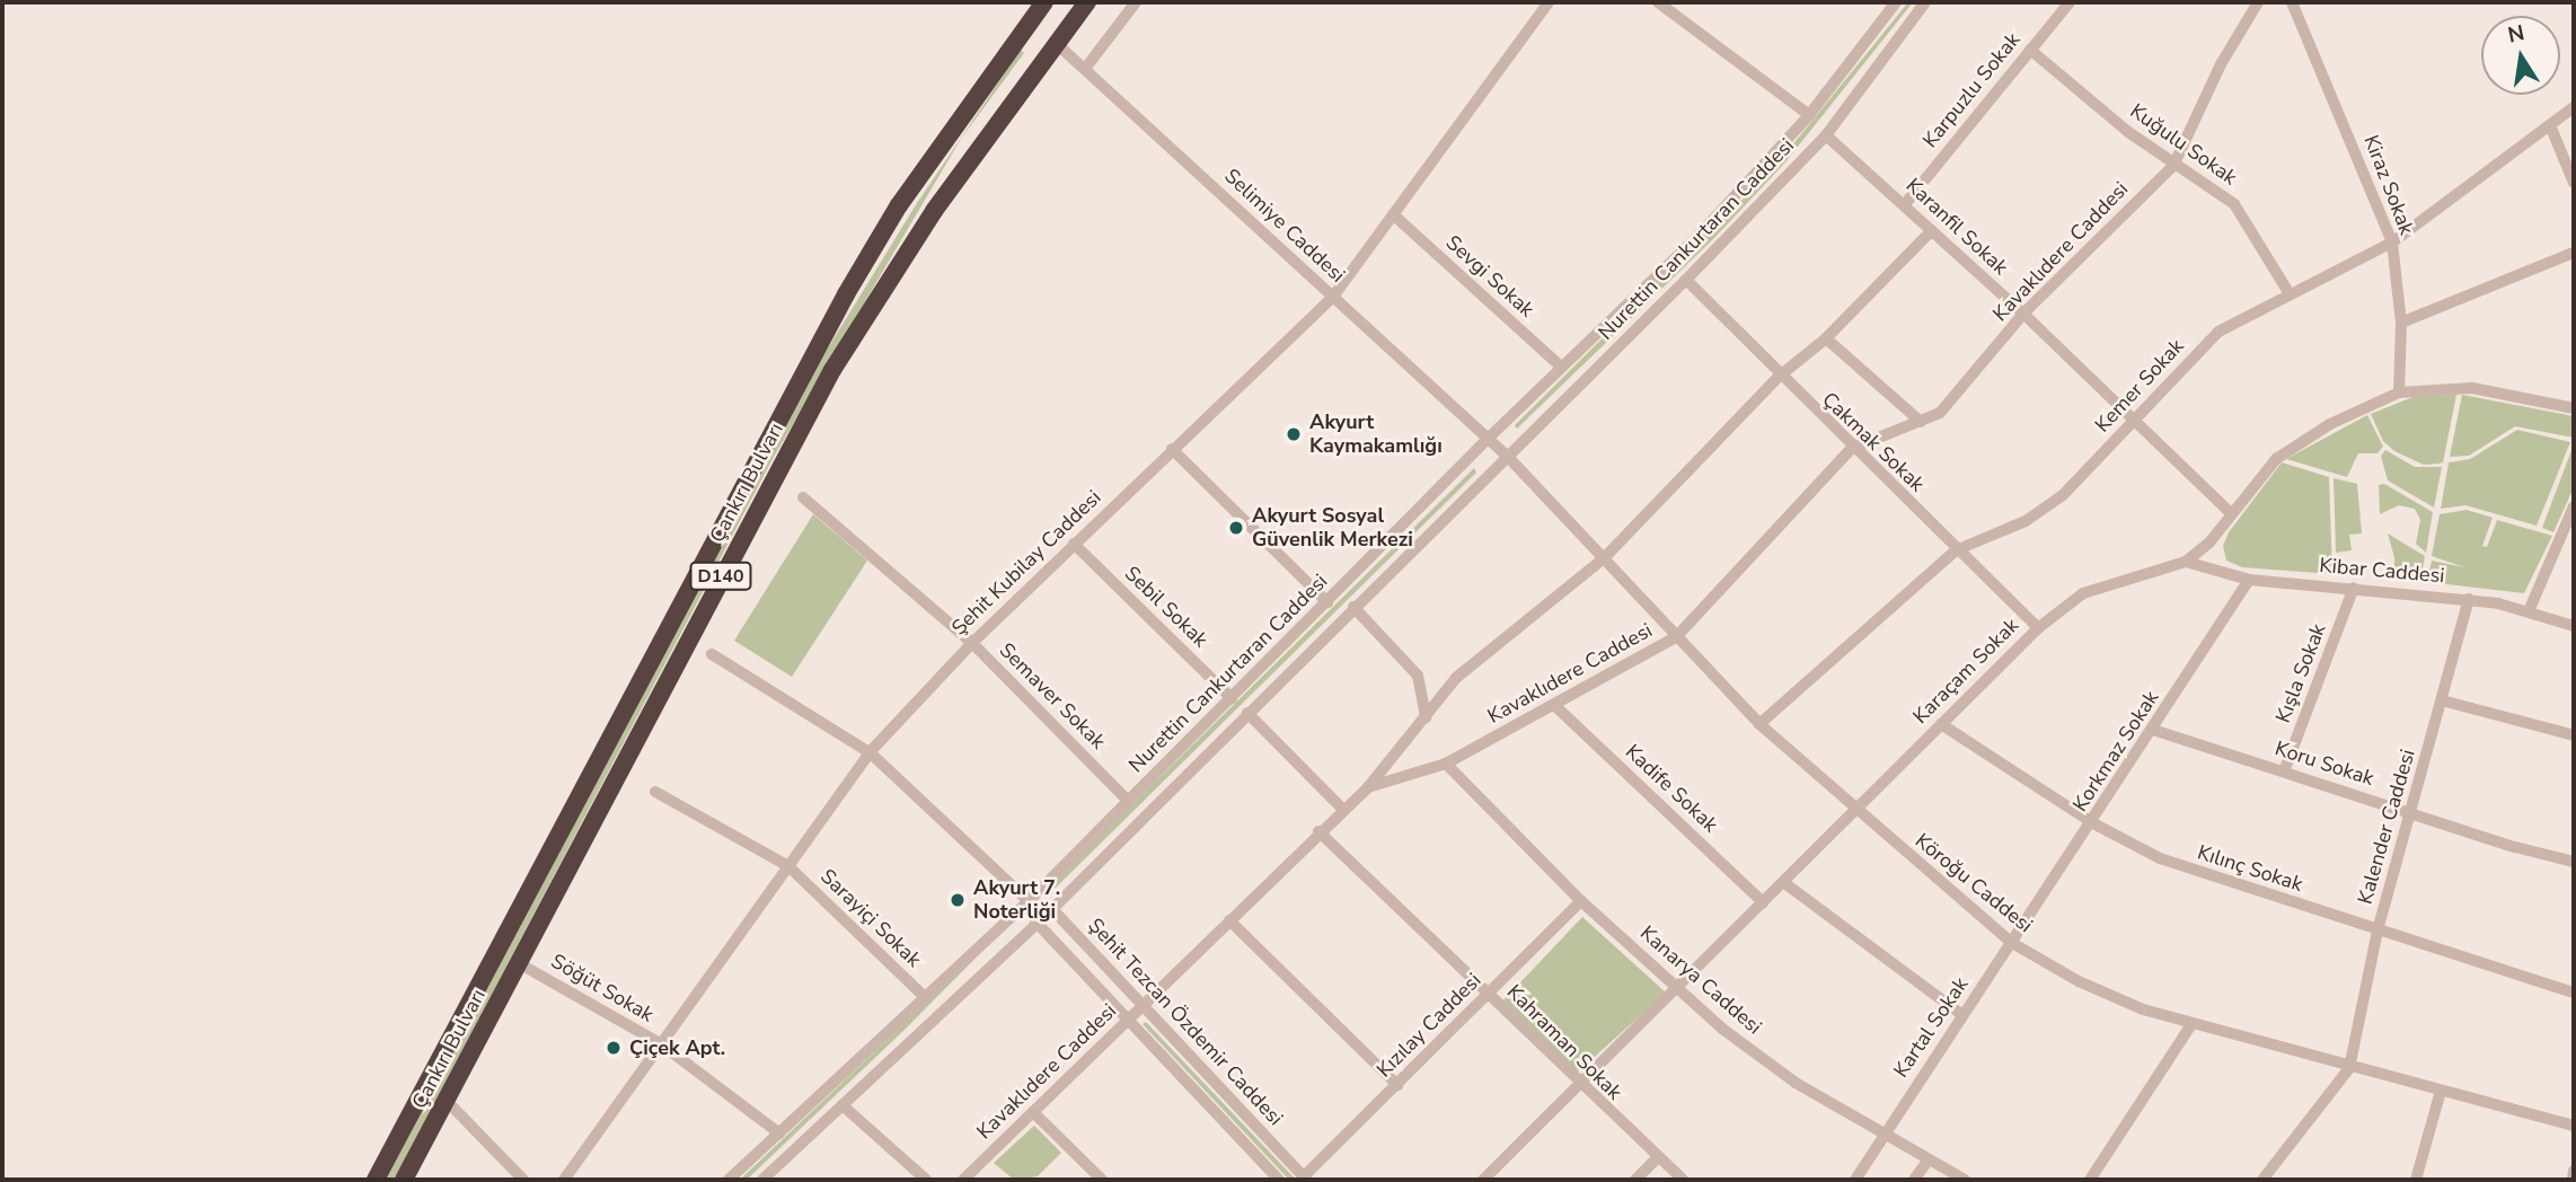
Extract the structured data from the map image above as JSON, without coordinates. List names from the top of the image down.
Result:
{
  "streets": {
    "highway": ["Çankırı Bulvarı", "D140"],
    "street": [
      "Karpuzlu Sokak",
      "Kuğulu Sokak",
      "Kiraz Sokak",
      "Selimiye Caddesi",
      "Karanfil Sokak",
      "Nurettin Cankurtaran Caddesi",
      "Kavaklıdere Caddesi",
      "Sevgi Sokak",
      "Kemer Sokak",
      "Çakmak Sokak",
      "Şehit Kubilay Caddesi",
      "Kibar Caddesi",
      "Sebil Sokak",
      "Karaçam Sokak",
      "Kışla Sokak",
      "Semaver Sokak",
      "Korkmaz Sokak",
      "Koru Sokak",
      "Kadife Sokak",
      "Kalender Caddesi",
      "Kılınç Sokak",
      "Köroğu Caddesi",
      "Sarayiçi Sokak",
      "Kanarya Caddesi",
      "Söğüt Sokak",
      "Şehit Tezcan Özdemir Caddesi",
      "Kızılay Caddesi",
      "Kartal Sokak",
      "Kahraman Sokak"
    ]
  },
  "crossings": [
    ["Karpuzlu Sokak", "Kuğulu Sokak"],
    ["Karpuzlu Sokak", "Karanfil Sokak"],
    ["Kuğulu Sokak", "Kavaklıdere Caddesi"],
    ["Kuğulu Sokak", "Kemer Sokak"],
    ["Kiraz Sokak", "Kemer Sokak"],
    ["Kiraz Sokak", "Karaçam Sokak"],
    ["Selimiye Caddesi", "Nurettin Cankurtaran Caddesi"],
    ["Selimiye Caddesi", "Çankırı Bulvarı"],
    ["Selimiye Caddesi", "Şehit Kubilay Caddesi"],
    ["Selimiye Caddesi", "Köroğu Caddesi"],
    ["Karanfil Sokak", "Nurettin Cankurtaran Caddesi"],
    ["Karanfil Sokak", "Kavaklıdere Caddesi"],
    ["Karanfil Sokak", "Kemer Sokak"],
    ["Karanfil Sokak", "Karaçam Sokak"],
    ["Nurettin Cankurtaran Caddesi", "Sevgi Sokak"],
    ["Nurettin Cankurtaran Caddesi", "Çakmak Sokak"],
    ["Nurettin Cankurtaran Caddesi", "Sebil Sokak"],
    ["Nurettin Cankurtaran Caddesi", "Semaver Sokak"],
    ["Nurettin Cankurtaran Caddesi", "Köroğu Caddesi"],
    ["Nurettin Cankurtaran Caddesi", "Sarayiçi Sokak"],
    ["Nurettin Cankurtaran Caddesi", "Söğüt Sokak"],
    ["Nurettin Cankurtaran Caddesi", "Şehit Tezcan Özdemir Caddesi"],
    ["Kavaklıdere Caddesi", "Çakmak Sokak"],
    ["Kavaklıdere Caddesi", "Kadife Sokak"],
    ["Kavaklıdere Caddesi", "Köroğu Caddesi"],
    ["Kavaklıdere Caddesi", "Kanarya Caddesi"],
    ["Kavaklıdere Caddesi", "Şehit Tezcan Özdemir Caddesi"],
    ["Kavaklıdere Caddesi", "Kahraman Sokak"],
    ["Sevgi Sokak", "Şehit Kubilay Caddesi"],
    ["Kemer Sokak", "Çakmak Sokak"],
    ["Kemer Sokak", "Köroğu Caddesi"],
    ["Çakmak Sokak", "Karaçam Sokak"],
    ["Çankırı Bulvarı", "Söğüt Sokak"],
    ["Şehit Kubilay Caddesi", "Sebil Sokak"],
    ["Şehit Kubilay Caddesi", "Semaver Sokak"],
    ["Şehit Kubilay Caddesi", "Sarayiçi Sokak"],
    ["Şehit Kubilay Caddesi", "Söğüt Sokak"],
    ["Kibar Caddesi", "Karaçam Sokak"],
    ["Kibar Caddesi", "Kışla Sokak"],
    ["Kibar Caddesi", "Korkmaz Sokak"],
    ["Kibar Caddesi", "Kalender Caddesi"],
    ["Karaçam Sokak", "Kadife Sokak"],
    ["Karaçam Sokak", "Kılınç Sokak"],
    ["Karaçam Sokak", "Köroğu Caddesi"],
    ["Karaçam Sokak", "Kanarya Caddesi"],
    ["Karaçam Sokak", "Kahraman Sokak"],
    ["Kışla Sokak", "Koru Sokak"],
    ["Korkmaz Sokak", "Koru Sokak"],
    ["Korkmaz Sokak", "Kılınç Sokak"],
    ["Korkmaz Sokak", "Köroğu Caddesi"],
    ["Korkmaz Sokak", "Kartal Sokak"],
    ["Koru Sokak", "Kalender Caddesi"],
    ["Kalender Caddesi", "Kılınç Sokak"],
    ["Kalender Caddesi", "Köroğu Caddesi"],
    ["Köroğu Caddesi", "Kartal Sokak"],
    ["Kanarya Caddesi", "Kızılay Caddesi"],
    ["Kanarya Caddesi", "Kartal Sokak"],
    ["Şehit Tezcan Özdemir Caddesi", "Kızılay Caddesi"],
    ["Kızılay Caddesi", "Kahraman Sokak"]
  ],
  "places": [
    "Akyurt Kaymakamlığı",
    "Akyurt Sosyal Güvenlik Merkezi",
    "Akyurt 7. Noterliği",
    "Çiçek Apt."
  ],
  "north": "top"
}
